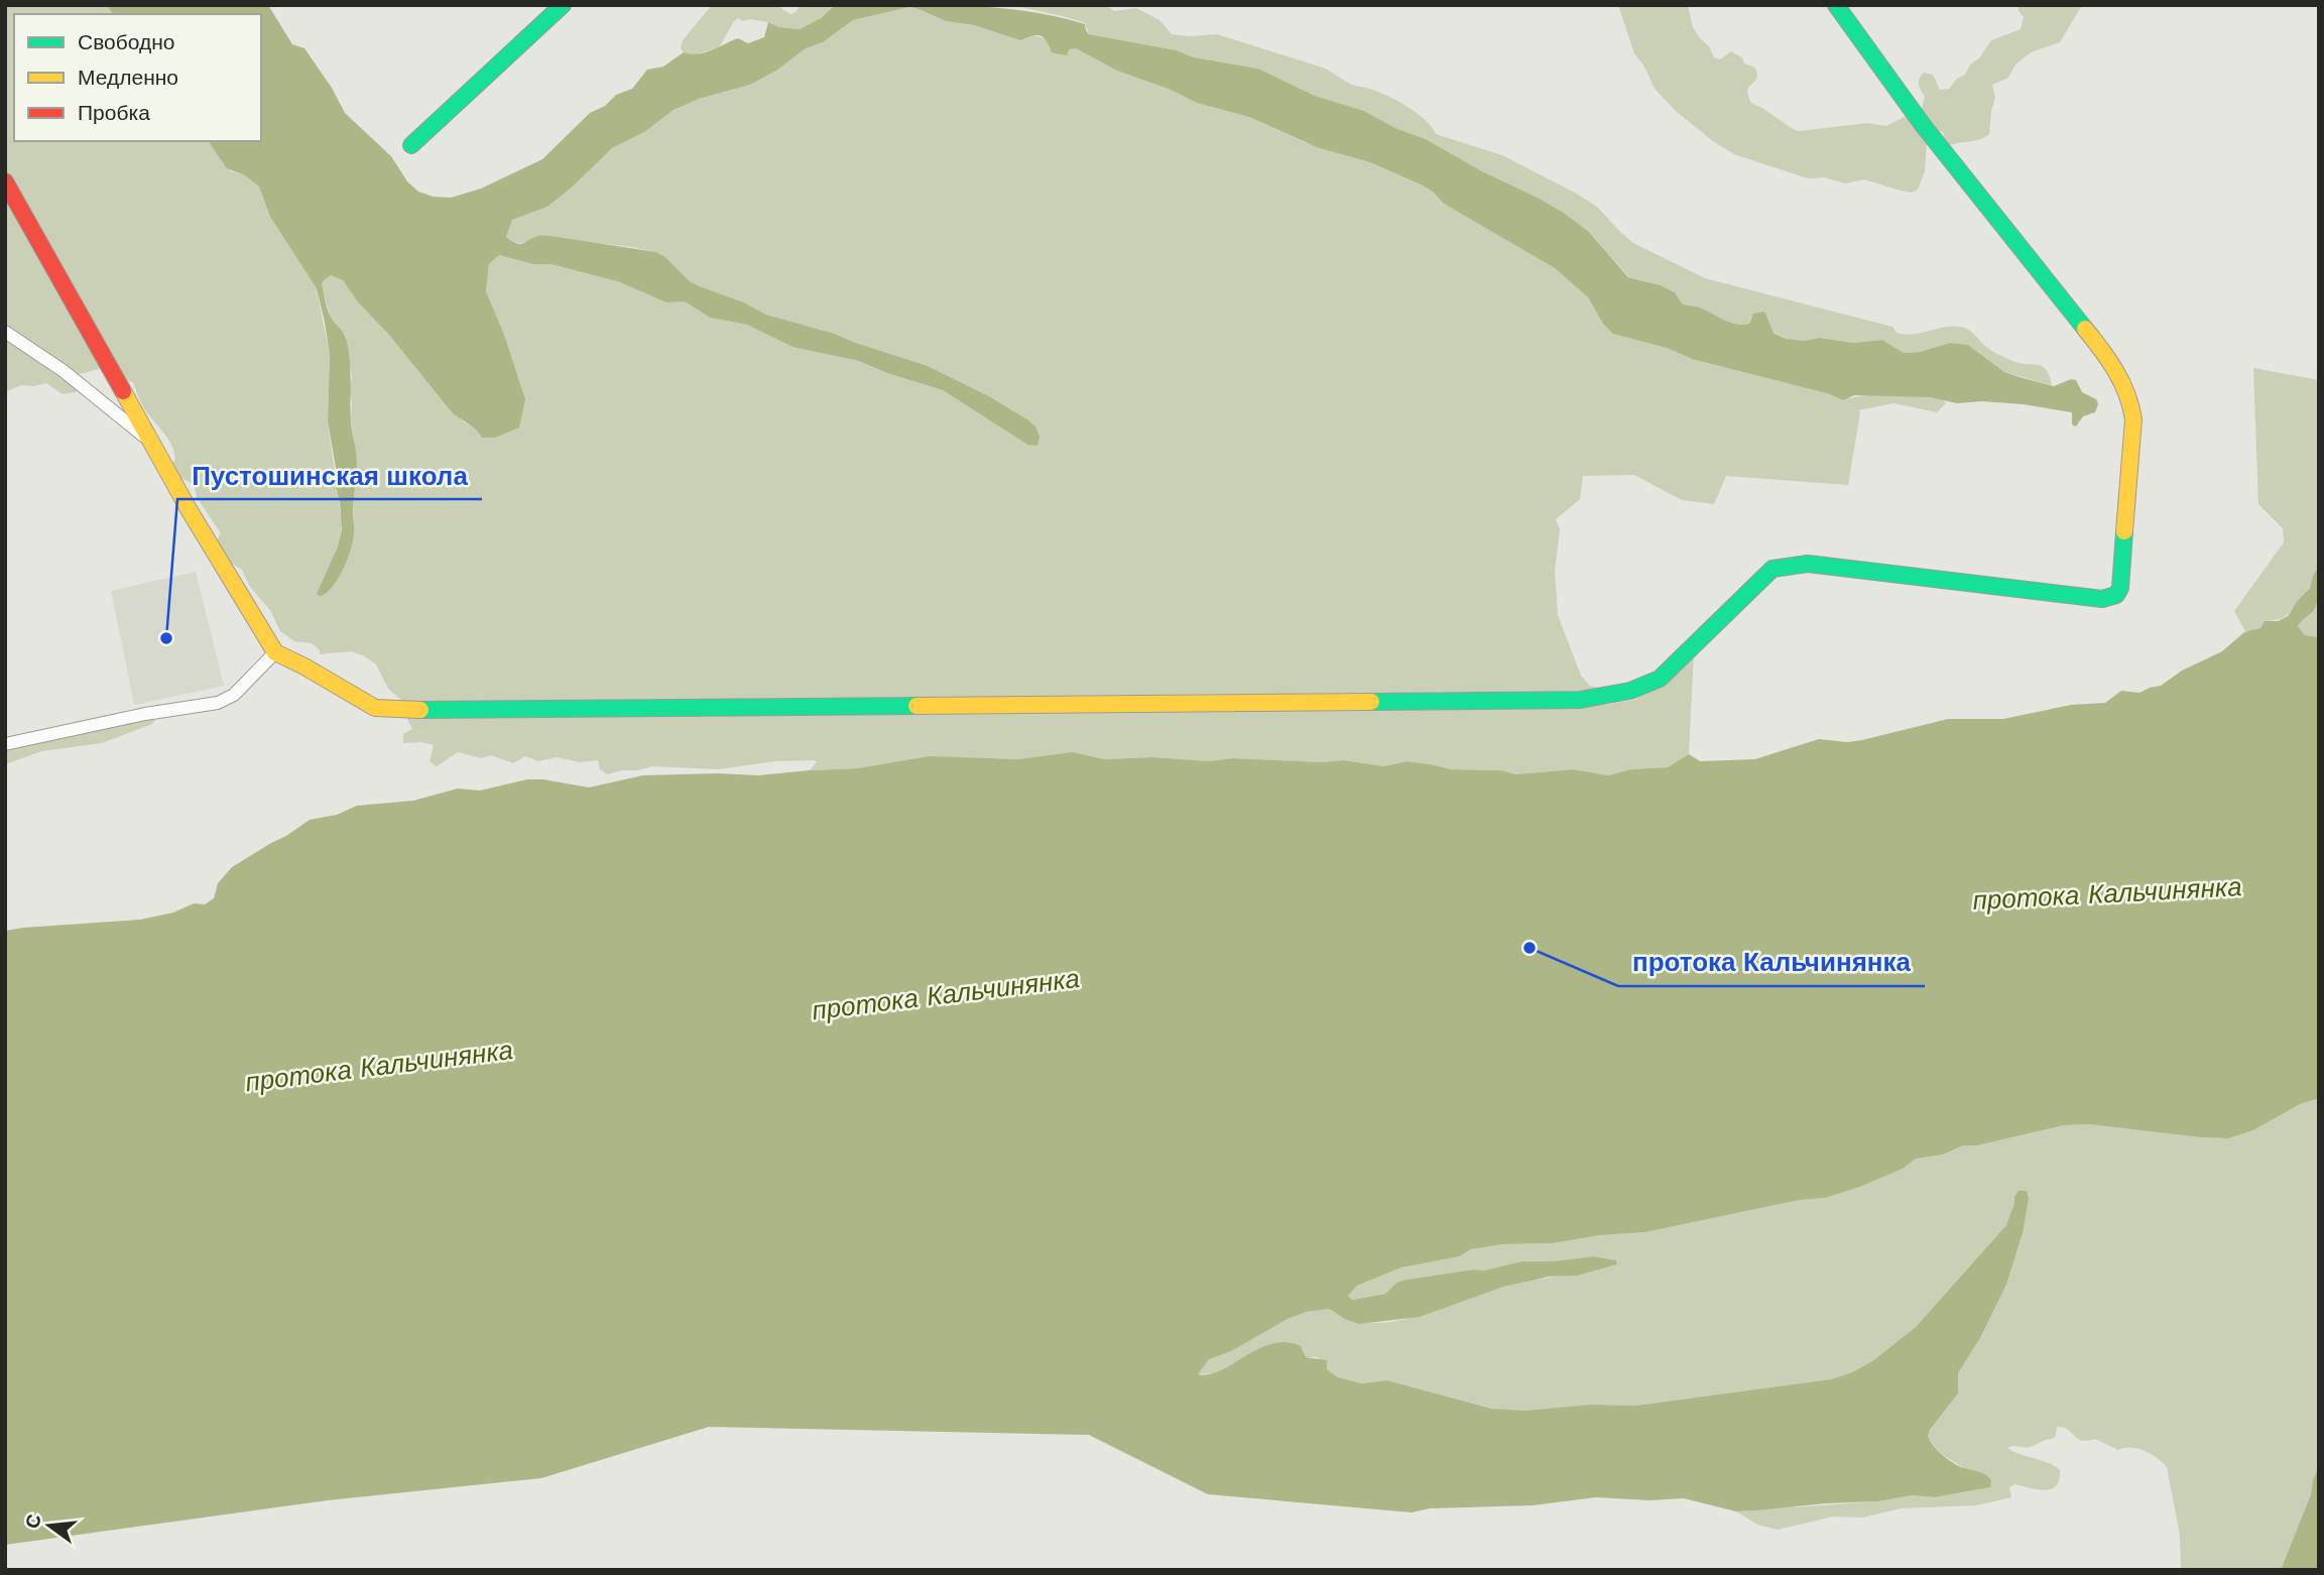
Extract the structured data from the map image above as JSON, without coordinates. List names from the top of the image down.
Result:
{
  "water": ["протока Кальчинянка"],
  "places": ["Пустошинская школа", "протока Кальчинянка"],
  "legend": ["Свободно", "Медленно", "Пробка"],
  "north": "left"
}
